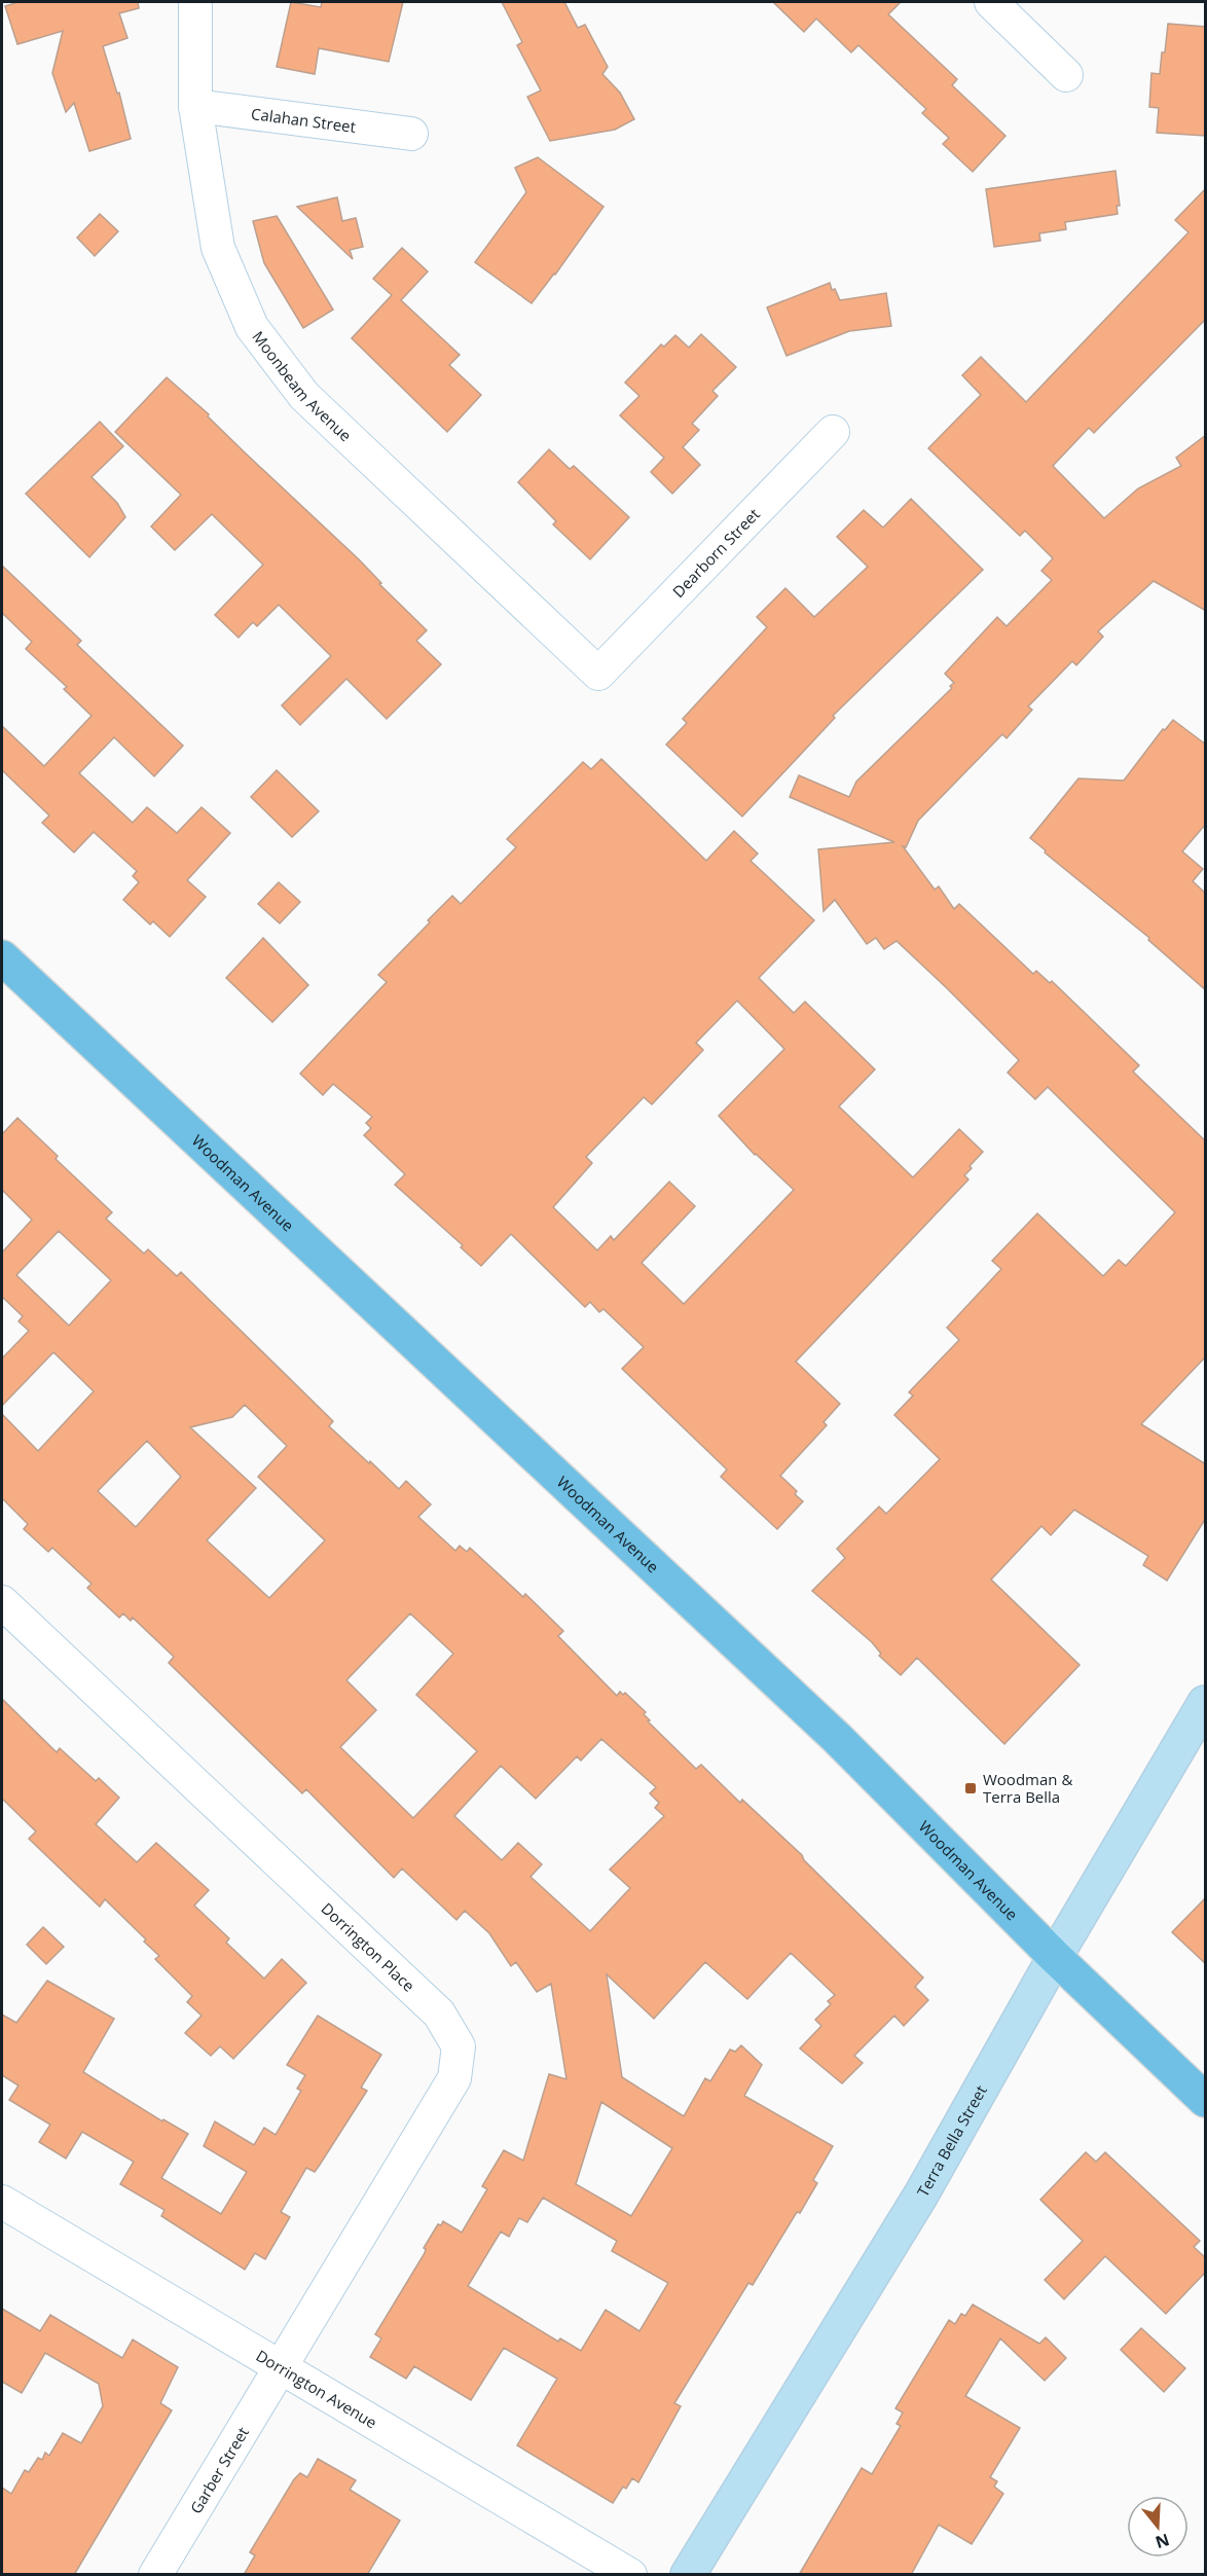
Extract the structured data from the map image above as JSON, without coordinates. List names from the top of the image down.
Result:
{
  "streets": {
    "main road": ["Woodman Avenue", "Terra Bella Street"],
    "street": [
      "Calahan Street",
      "Moonbeam Avenue",
      "Dearborn Street",
      "Dorrington Place",
      "Dorrington Avenue",
      "Garber Street"
    ]
  },
  "crossings": [
    ["Calahan Street", "Moonbeam Avenue"],
    ["Moonbeam Avenue", "Dearborn Street"],
    ["Woodman Avenue", "Terra Bella Street"],
    ["Dorrington Place", "Dorrington Avenue"],
    ["Dorrington Place", "Garber Street"],
    ["Dorrington Avenue", "Garber Street"]
  ],
  "places": {
    "transit": ["Woodman & Terra Bella"]
  },
  "north": "bottom"
}
